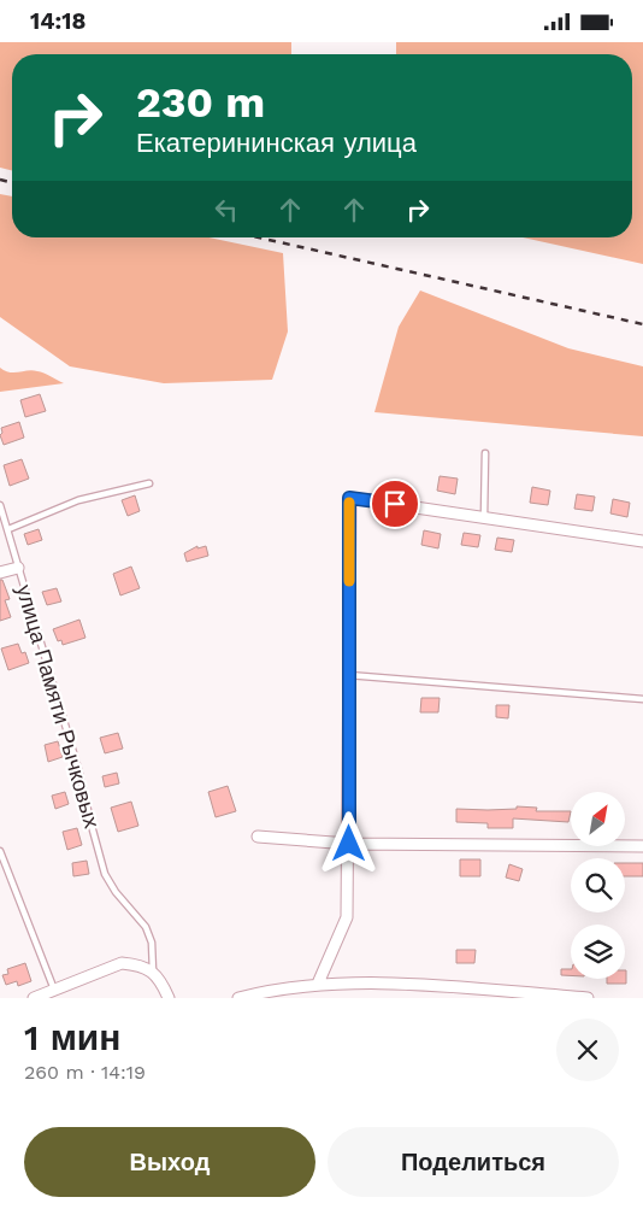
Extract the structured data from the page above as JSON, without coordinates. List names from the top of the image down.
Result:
{
  "streets": {
    "lane": ["улица Памяти Рычковых"]
  },
  "north": "top right",
  "page": {
    "status": "14:18",
    "turn": ["230 m", "Екатерининская улица"],
    "heading": ["1 мин", "260 m · 14:19"],
    "buttons": ["Выход", "Поделиться"]
  }
}
